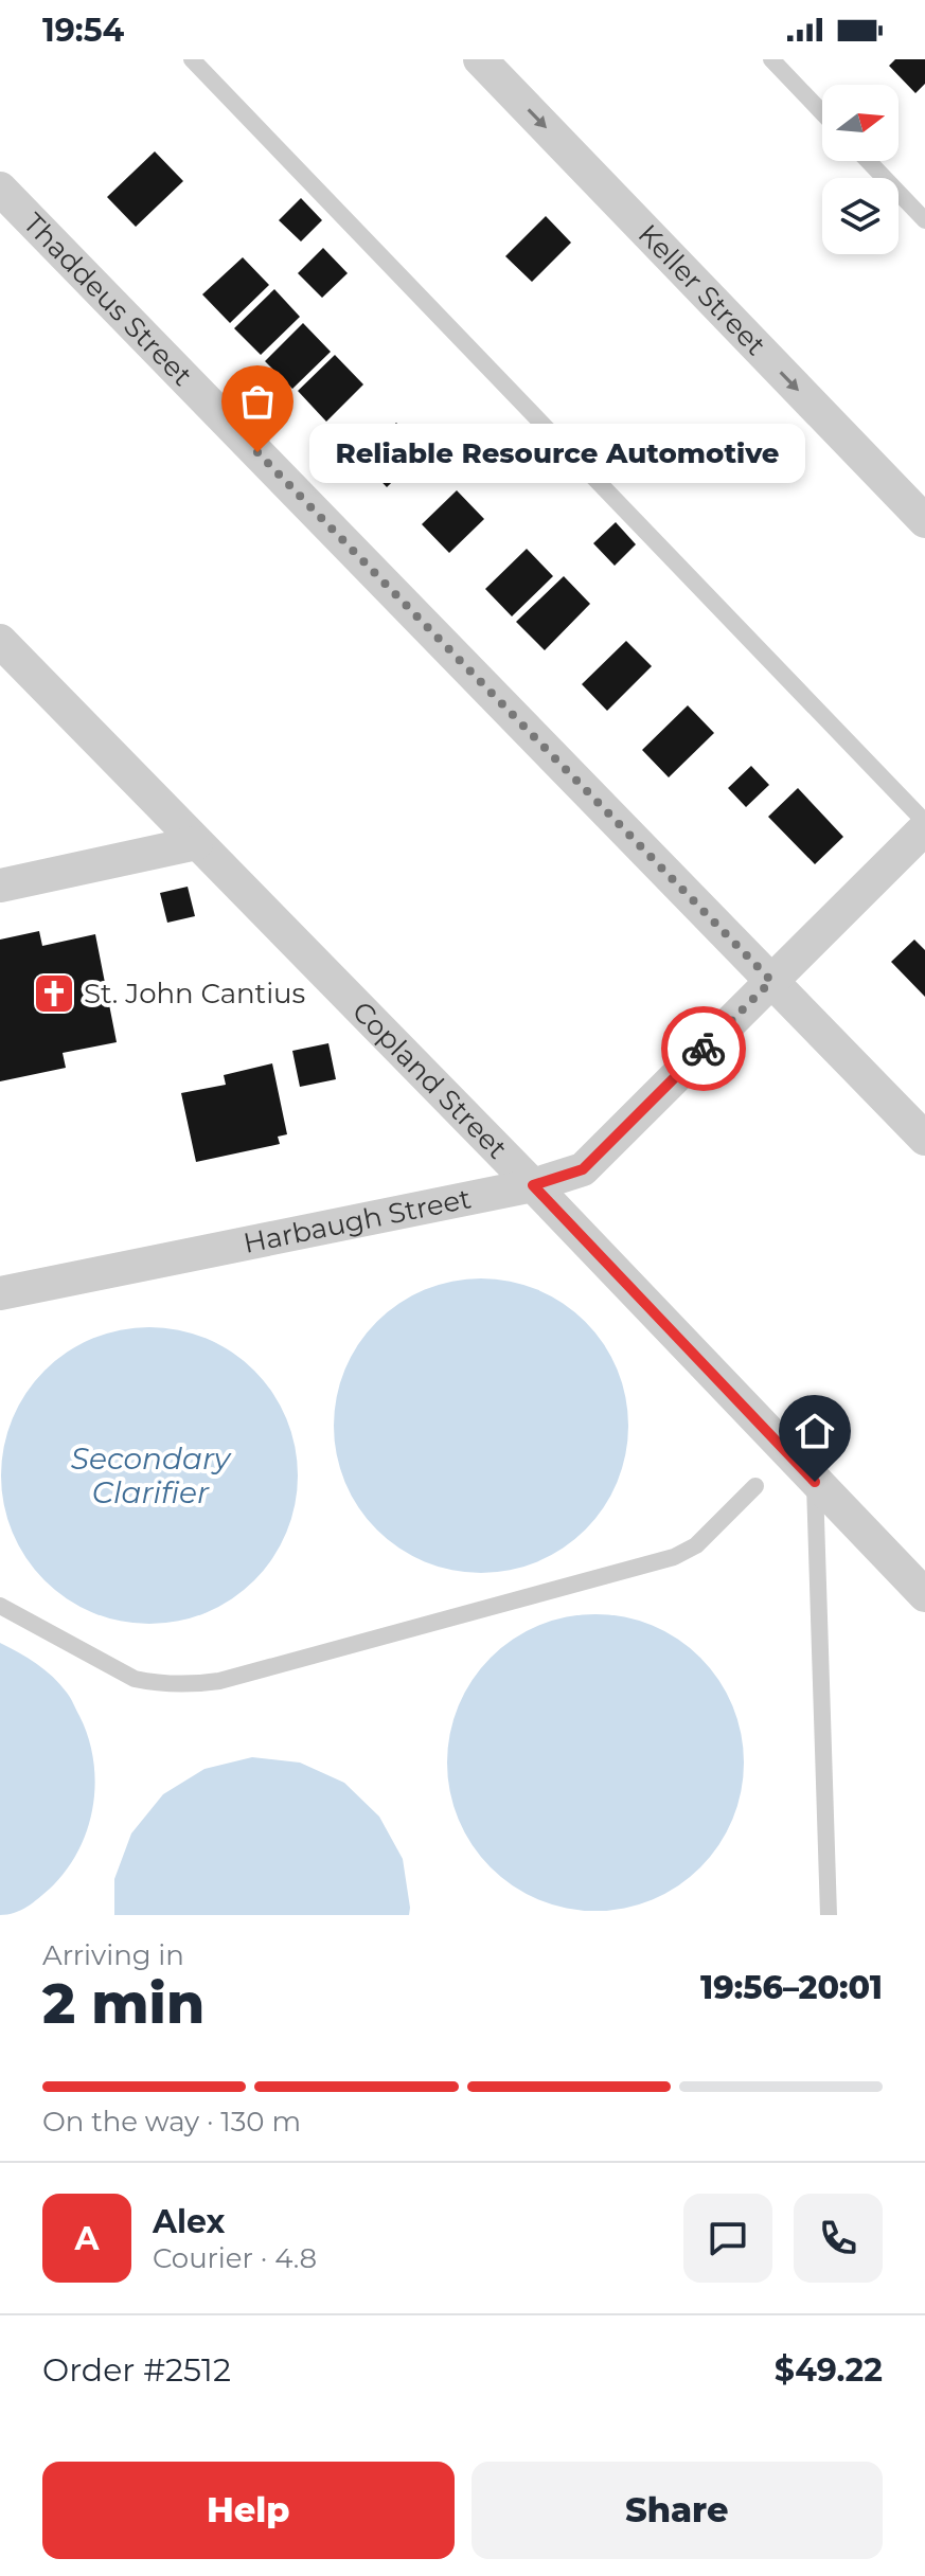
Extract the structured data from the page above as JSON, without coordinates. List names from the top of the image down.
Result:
{
  "streets": {
    "street": [
      "Keller Street",
      "Thaddeus Street",
      "Copland Street",
      "Harbaugh Street"
    ]
  },
  "crossings": [
    ["Thaddeus Street", "Harbaugh Street"],
    ["Copland Street", "Harbaugh Street"]
  ],
  "one_way": ["Keller Street"],
  "water": ["Secondary Clarifier"],
  "places": {
    "other": ["Reliable Resource Automotive"],
    "church": ["St. John Cantius"]
  },
  "north": "right",
  "page": {
    "status": "19:54",
    "bubble": "Reliable Resource Automotive",
    "heading": ["2 min", "Arriving in", "19:56–20:01"],
    "panel": [
      "Alex",
      "Courier · 4.8",
      "Order #2512",
      "$49.22"
    ],
    "bar": "On the way · 130 m",
    "round": "A",
    "buttons": ["Help", "Share"]
  }
}
